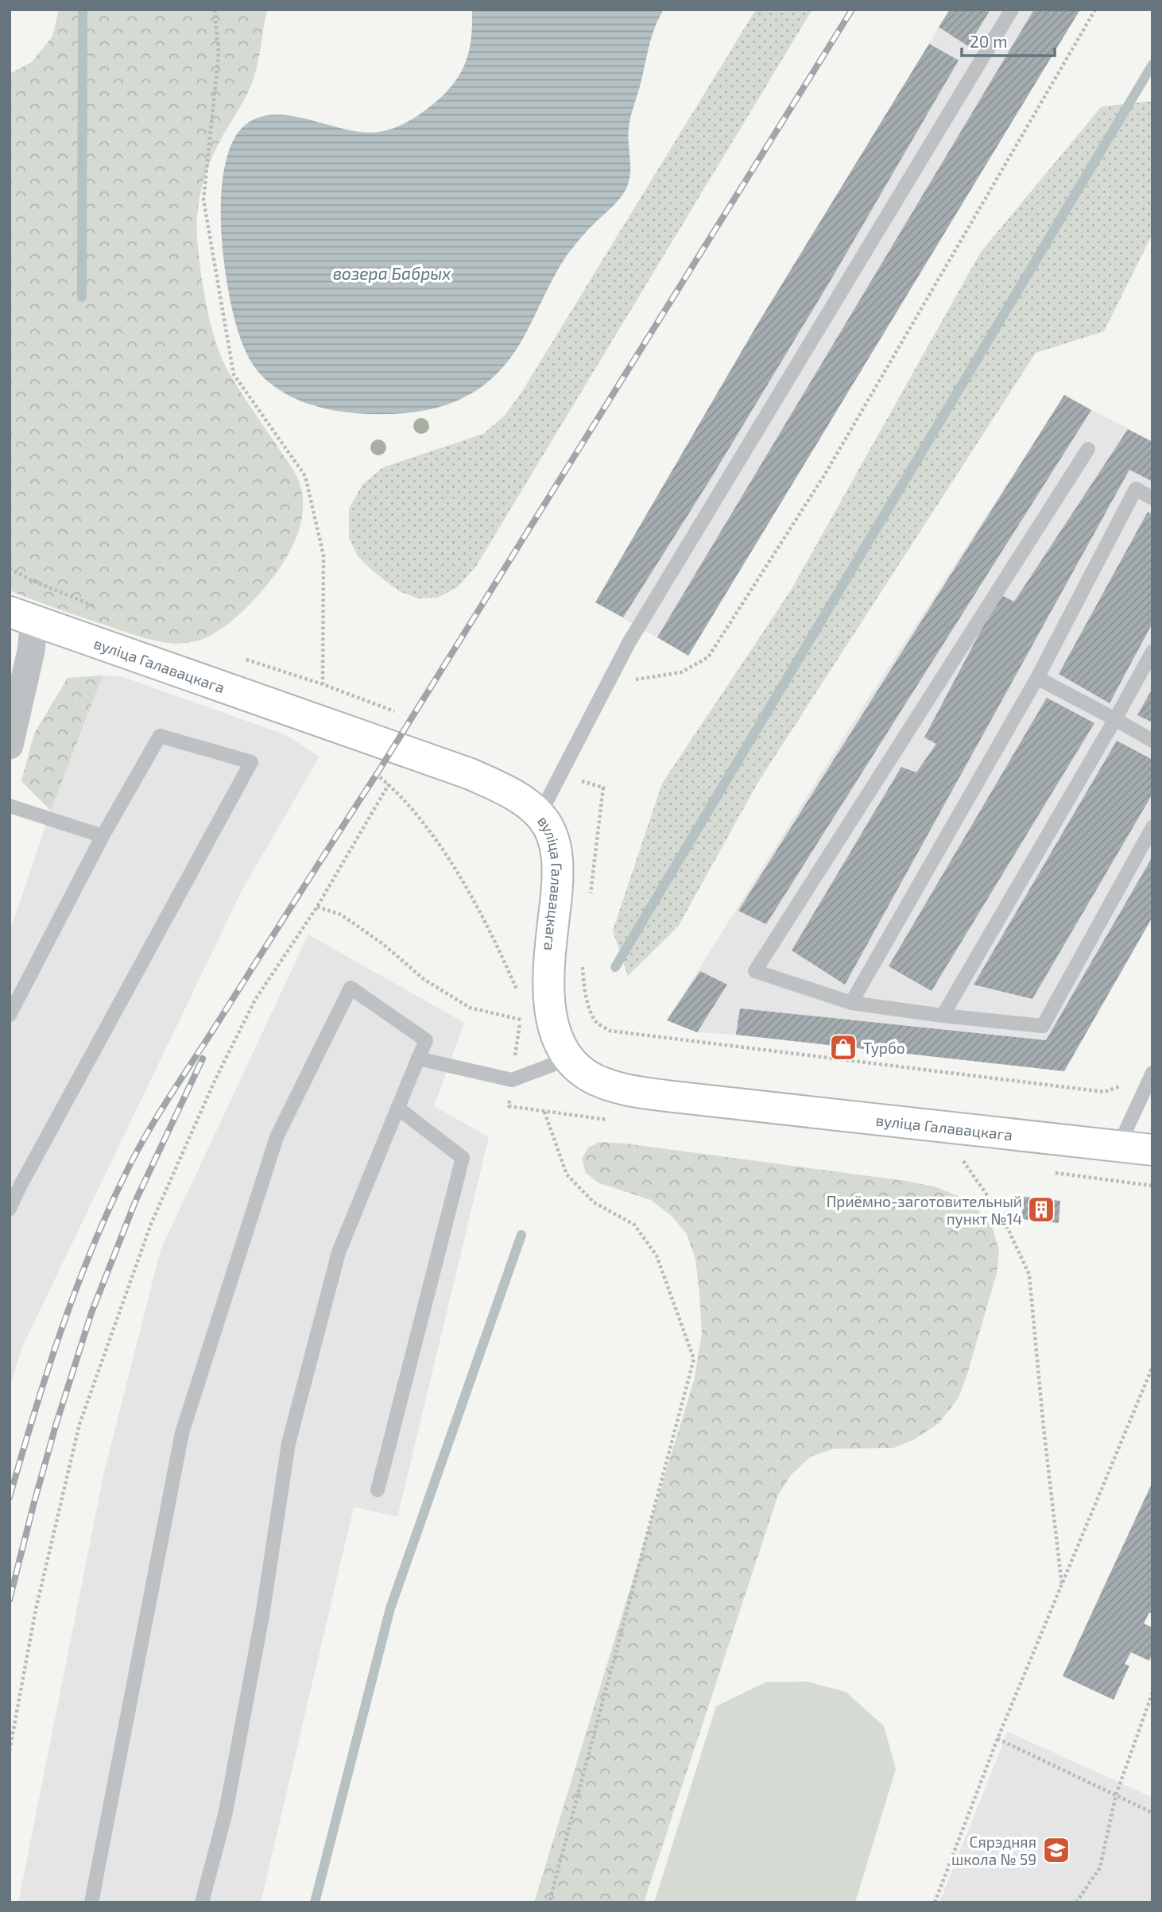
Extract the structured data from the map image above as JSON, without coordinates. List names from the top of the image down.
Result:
{
  "streets": {
    "street": ["вуліца Галавацкага"]
  },
  "water": ["возера Бабрых"],
  "places": {
    "shop": ["Турбо"],
    "building": ["Приёмно-заготовительный пункт №14"],
    "school or university": ["Сярэдняя школа № 59"]
  },
  "scale_bar": "20 m"
}
